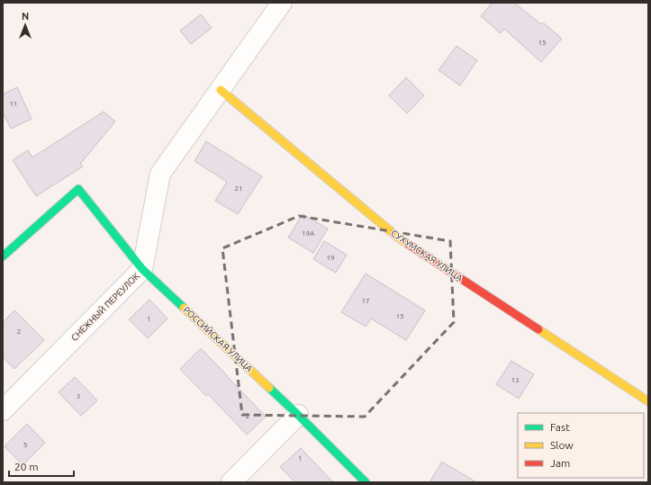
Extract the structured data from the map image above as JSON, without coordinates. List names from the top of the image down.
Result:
{
  "streets": {
    "street": ["СУХУМСКАЯ УЛИЦА", "СНЕЖНЫЙ ПЕРЕУЛОК", "РОССИЙСКАЯ УЛИЦА"]
  },
  "crossings": [
    ["СУХУМСКАЯ УЛИЦА", "СНЕЖНЫЙ ПЕРЕУЛОК"],
    ["СНЕЖНЫЙ ПЕРЕУЛОК", "РОССИЙСКАЯ УЛИЦА"]
  ],
  "house_numbers": [
    "15",
    "11",
    "21",
    "19А",
    "19",
    "17",
    "15",
    "1",
    "2",
    "13",
    "3",
    "2",
    "5",
    "1"
  ],
  "legend": ["Fast", "Slow", "Jam"],
  "scale_bar": "20 m",
  "north": "top"
}
